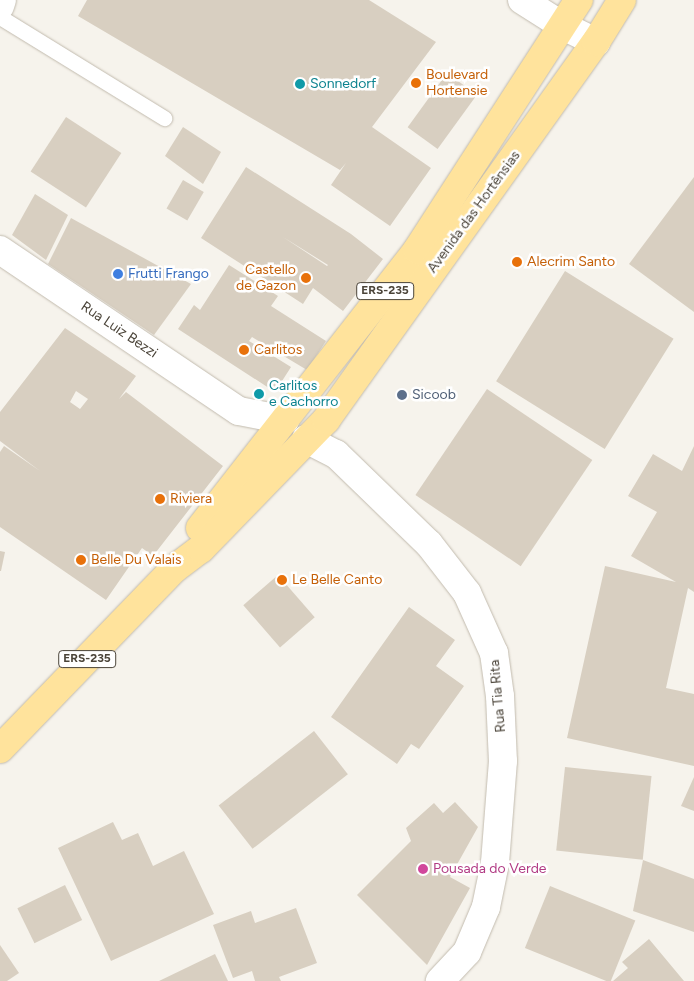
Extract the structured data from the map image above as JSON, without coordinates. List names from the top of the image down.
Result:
{
  "streets": {
    "main road": ["Avenida das Hortênsias", "ERS-235"],
    "street": ["Rua Luiz Bezzi", "Rua Tia Rita"]
  },
  "crossings": [
    ["Avenida das Hortênsias", "Rua Luiz Bezzi"],
    ["Avenida das Hortênsias", "Rua Tia Rita"]
  ],
  "places": [
    "Boulevard Hortensie",
    "Sonnedorf",
    "Alecrim Santo",
    "Frutti Frango",
    "Castello de Gazon",
    "Carlitos",
    "Carlitos e Cachorro",
    "Sicoob",
    "Riviera",
    "Belle Du Valais",
    "Le Belle Canto",
    "Pousada do Verde"
  ]
}
